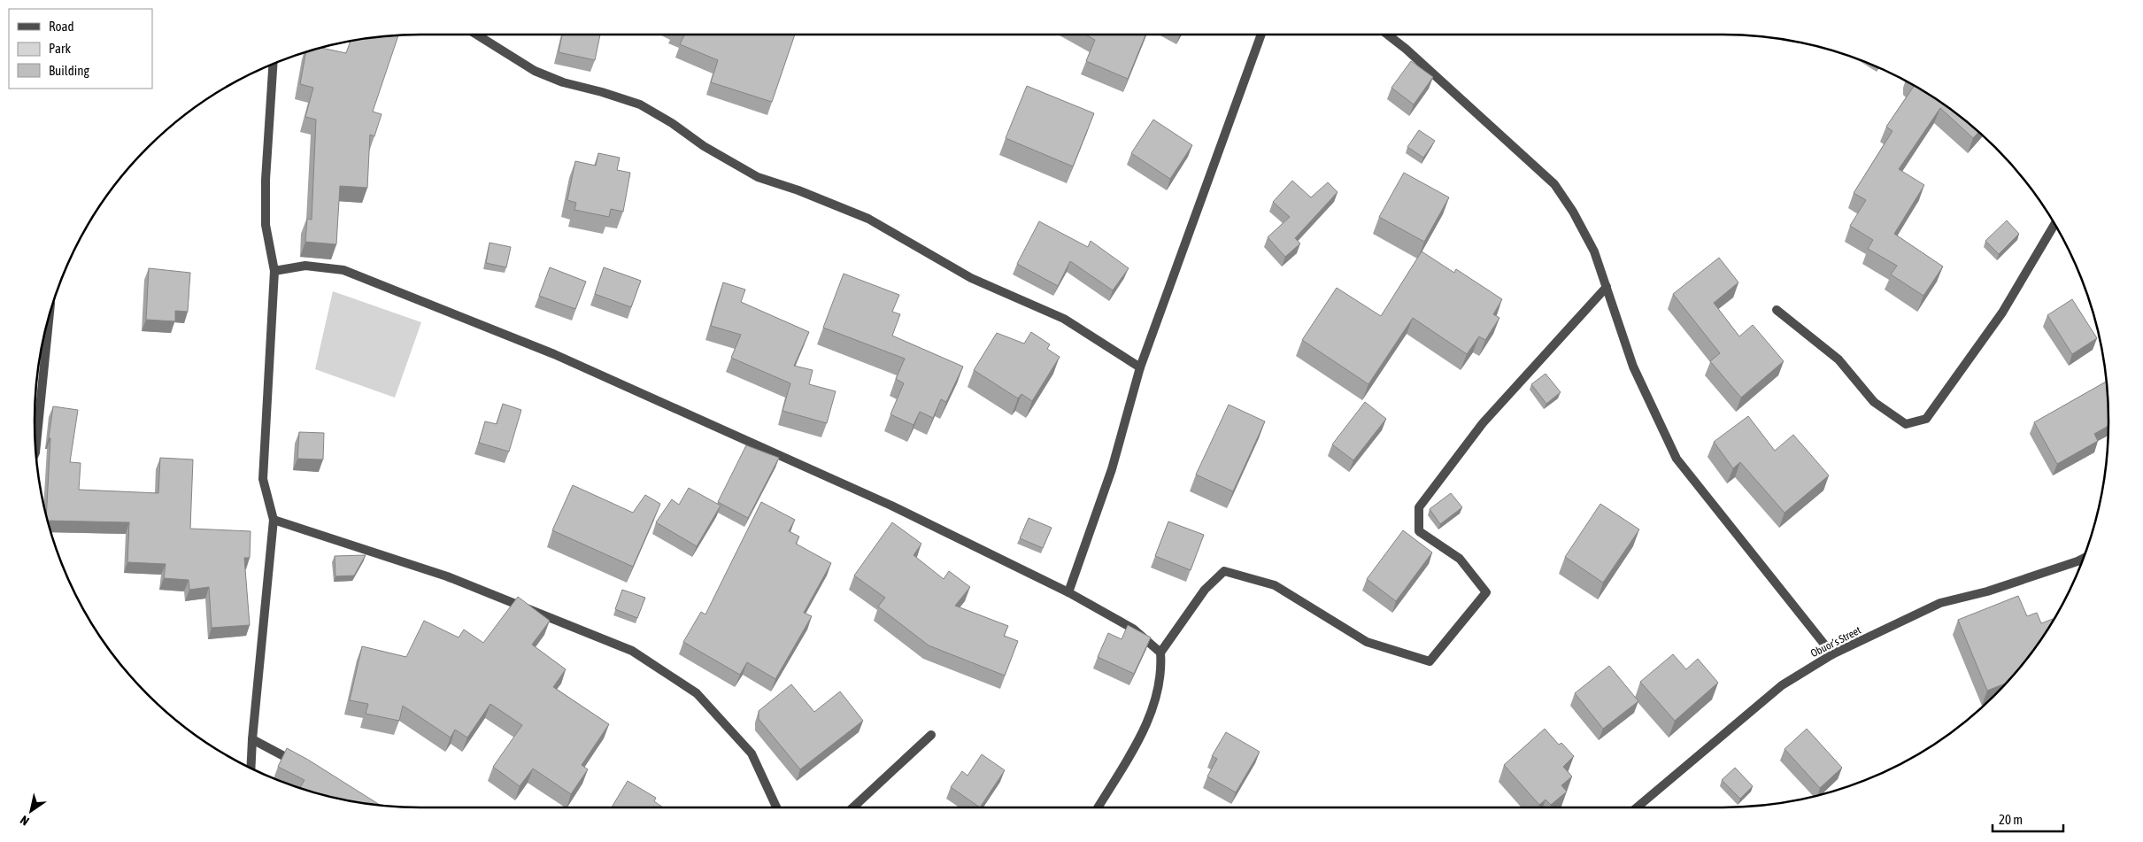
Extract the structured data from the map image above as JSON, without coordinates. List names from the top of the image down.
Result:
{
  "streets": {
    "street": ["Obuor’s Street"]
  },
  "legend": ["Road", "Park", "Building"],
  "scale_bar": "20 m",
  "north": "bottom left"
}
